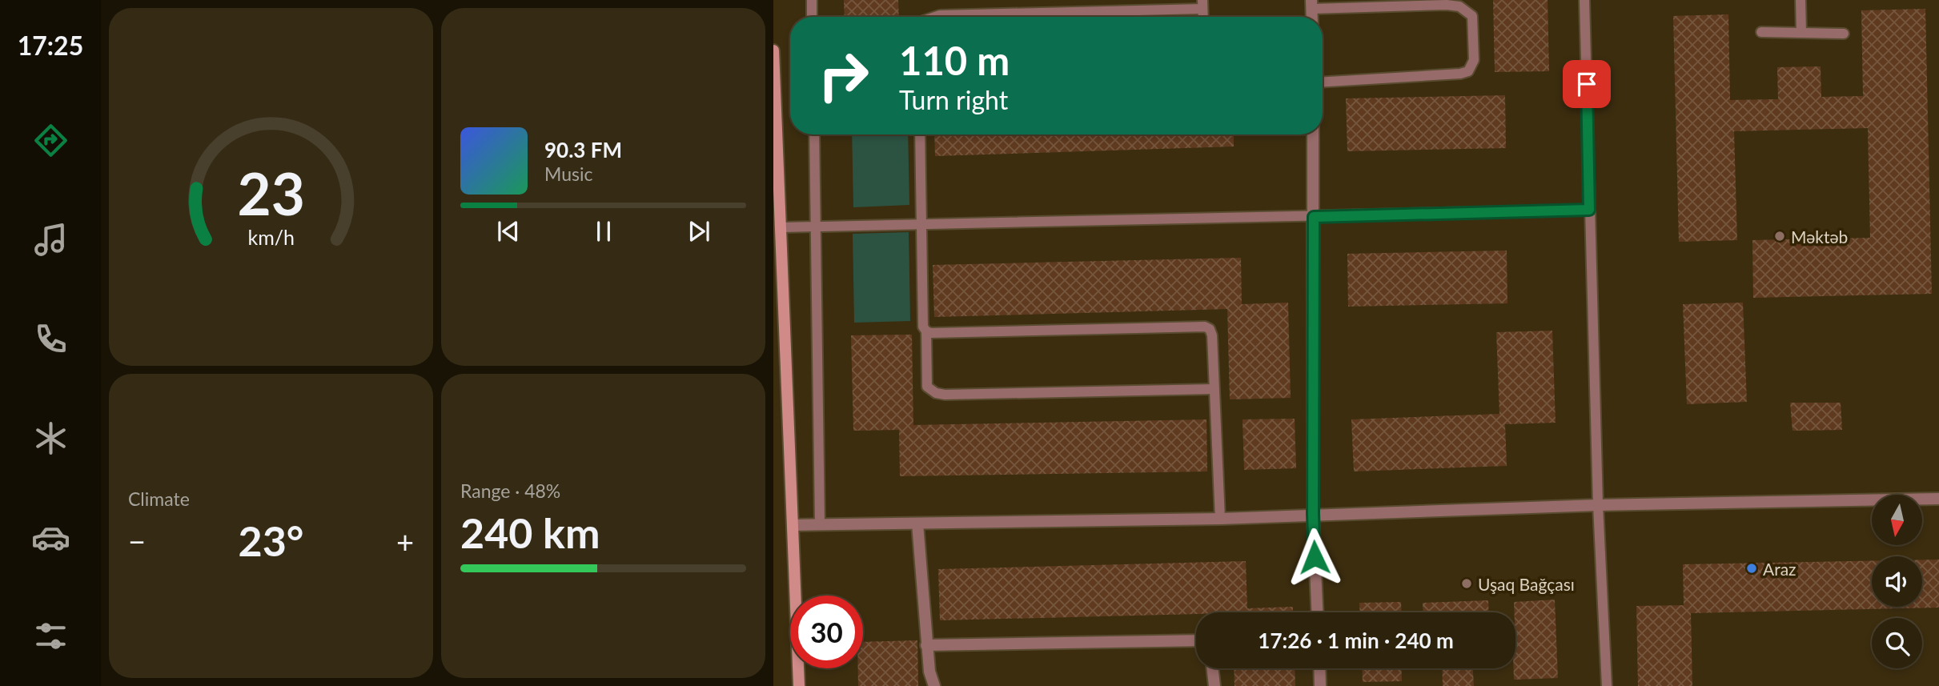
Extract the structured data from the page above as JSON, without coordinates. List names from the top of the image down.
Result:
{
  "places": ["Məktəb", "Araz", "Uşaq Bağçası"],
  "north": "bottom",
  "page": {
    "tabs": "17:25",
    "turn": ["110 m", "Turn right"],
    "song": ["90.3 FM", "Music"],
    "tile": [
      "Climate",
      ["Range · 48%", "240 km"]
    ],
    "heat": ["−", "23°", "+"],
    "limit": "30",
    "trip": "17:26 · 1 min · 240 m",
    "gauge": ["23", "km/h"]
  }
}
